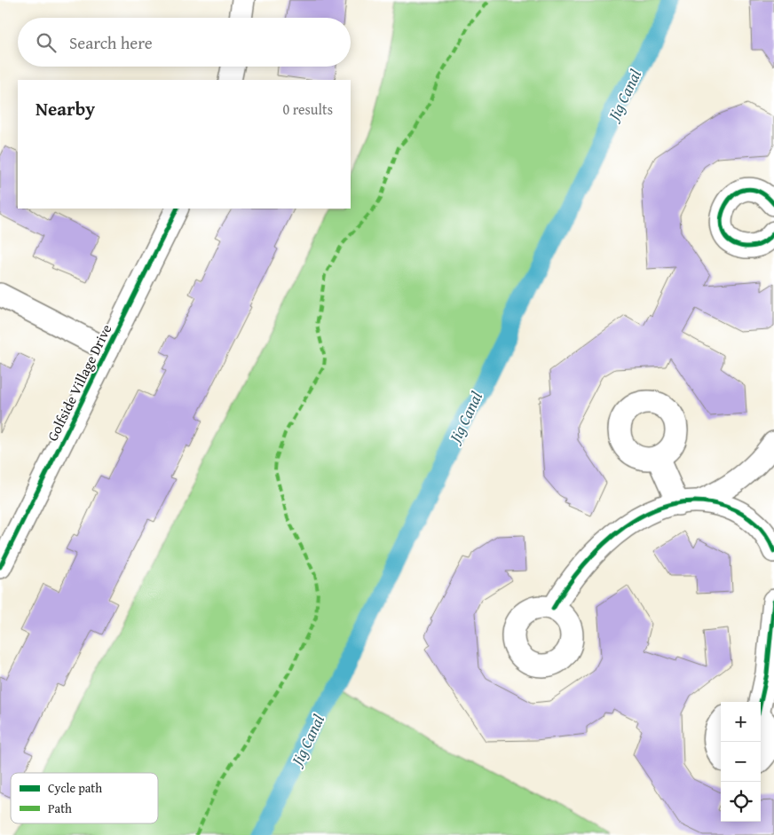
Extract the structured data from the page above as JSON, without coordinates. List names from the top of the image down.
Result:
{
  "streets": {
    "street": ["Golfside Village Drive"]
  },
  "water": ["Jig Canal"],
  "legend": ["Cycle path", "Path"],
  "page": {
    "search": "Search here",
    "heading": ["Nearby", "0 results"],
    "map_buttons": ["+", "−"]
  }
}
